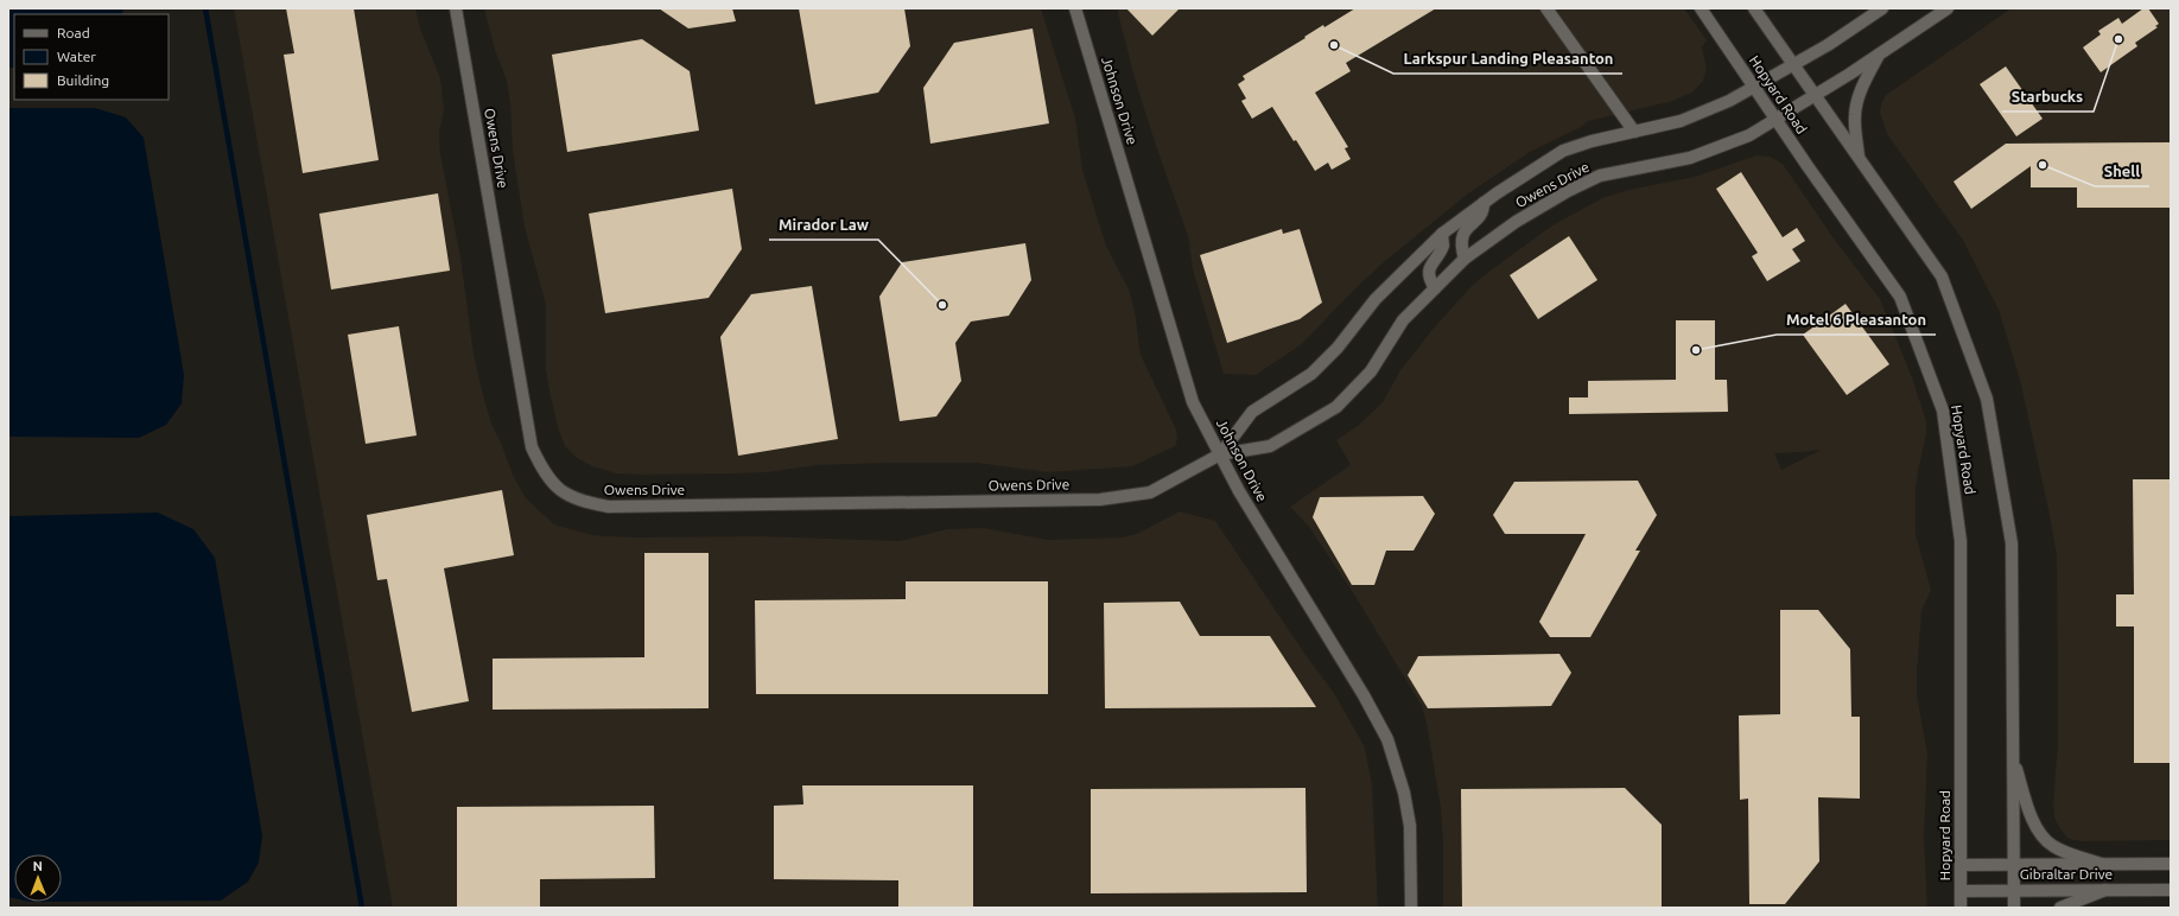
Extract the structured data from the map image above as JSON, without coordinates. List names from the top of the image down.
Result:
{
  "streets": {
    "street": [
      "Hopyard Road",
      "Johnson Drive",
      "Owens Drive",
      "Gibraltar Drive"
    ]
  },
  "crossings": [
    ["Hopyard Road", "Owens Drive"],
    ["Hopyard Road", "Gibraltar Drive"],
    ["Johnson Drive", "Owens Drive"]
  ],
  "places": [
    "Starbucks",
    "Larkspur Landing Pleasanton",
    "Shell",
    "Mirador Law",
    "Motel 6 Pleasanton"
  ],
  "legend": ["Road", "Water", "Building"],
  "north": "top"
}
